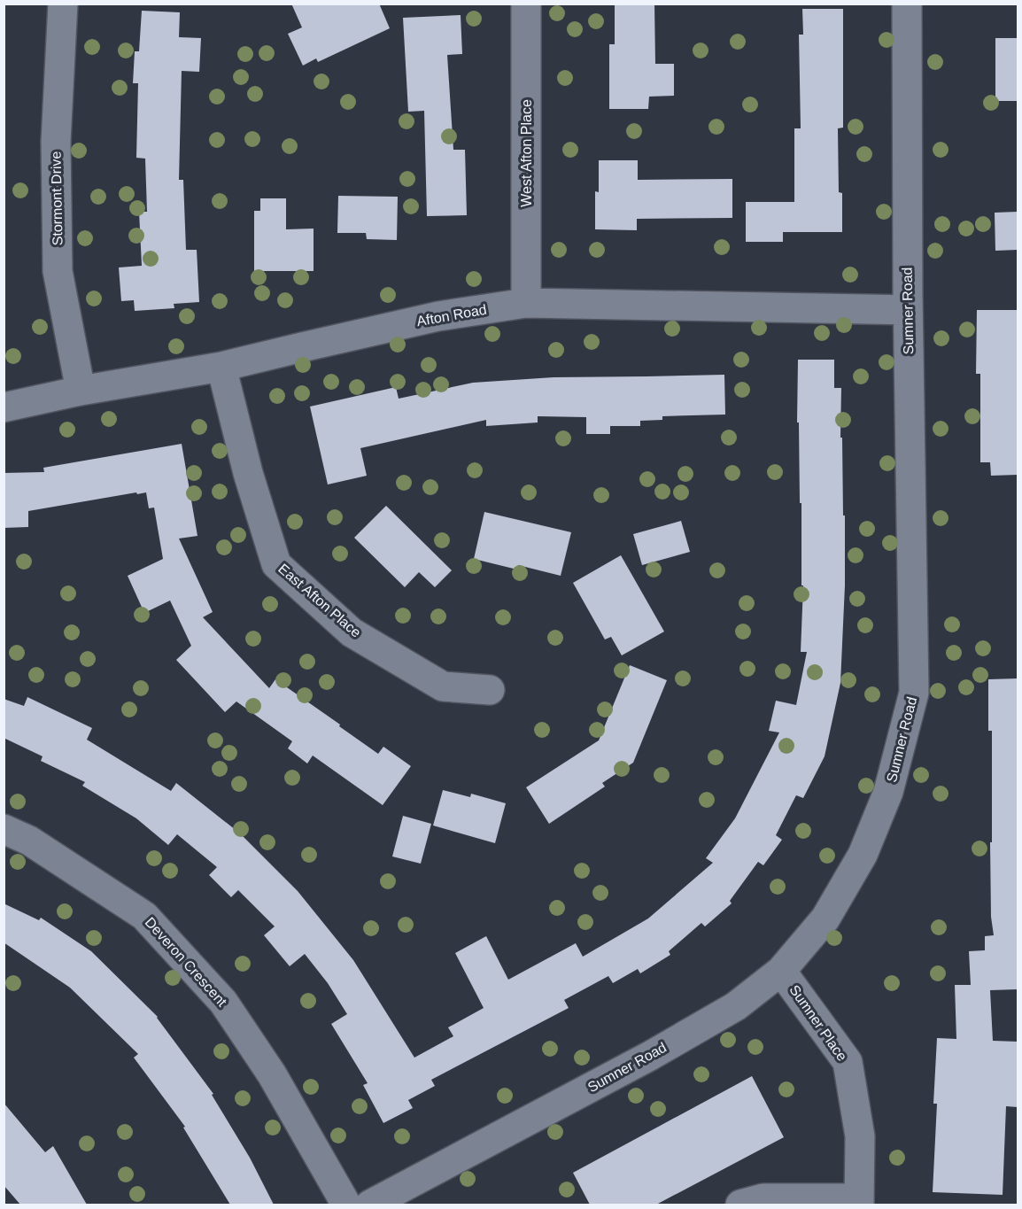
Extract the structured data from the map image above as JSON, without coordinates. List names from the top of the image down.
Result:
{
  "streets": {
    "street": [
      "West Afton Place",
      "Stormont Drive",
      "Sumner Road",
      "Afton Road",
      "East Afton Place",
      "Deveron Crescent",
      "Sumner Place"
    ]
  },
  "crossings": [
    ["West Afton Place", "Afton Road"],
    ["Stormont Drive", "Afton Road"],
    ["Sumner Road", "Afton Road"],
    ["Sumner Road", "Sumner Place"],
    ["Afton Road", "East Afton Place"]
  ]
}
